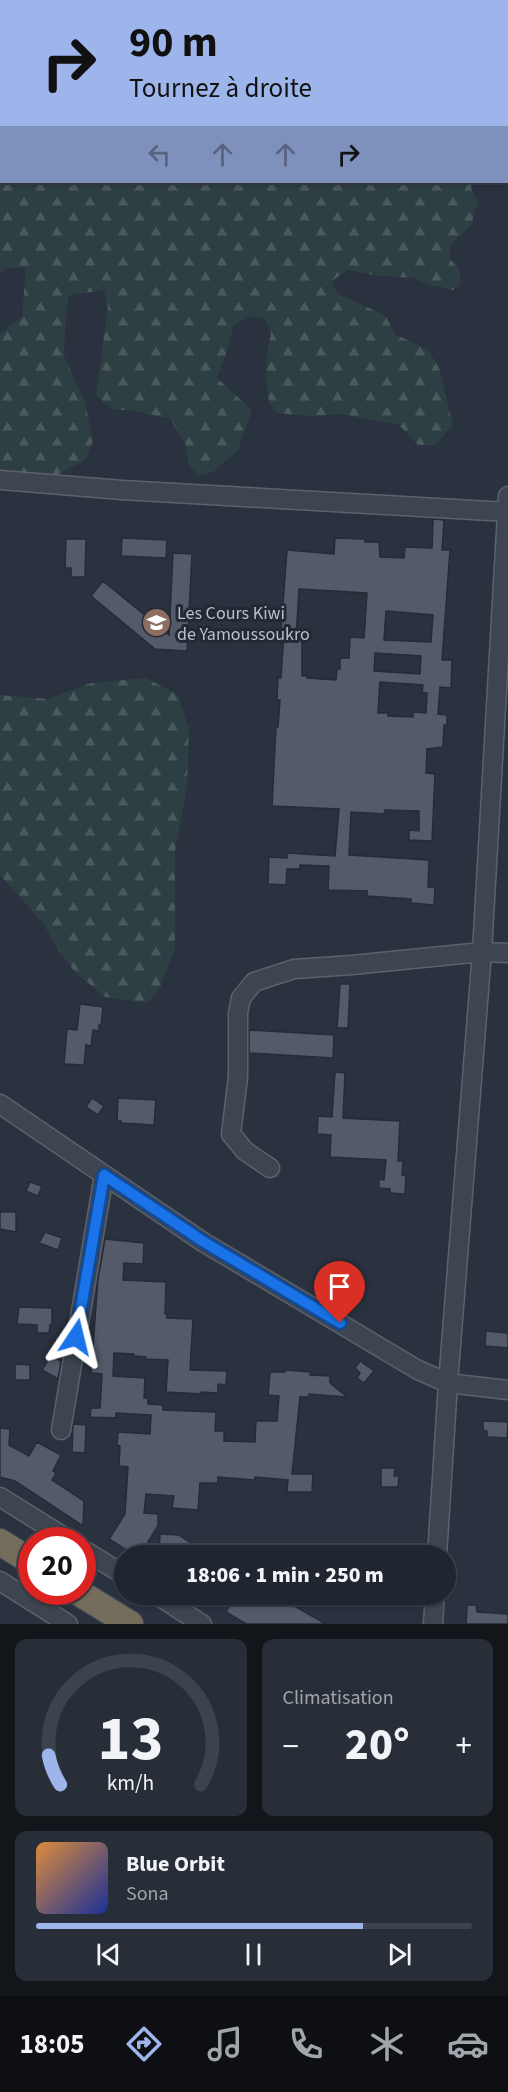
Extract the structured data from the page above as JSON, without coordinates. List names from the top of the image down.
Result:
{
  "places": {
    "school or university": ["Les Cours Kiwi de Yamoussoukro"]
  },
  "page": {
    "turn": ["90 m", "Tournez à droite"],
    "limit": "20",
    "trip": "18:06 · 1 min · 250 m",
    "tile": "Climatisation",
    "heat": ["−", "20°", "+"],
    "song": ["Blue Orbit", "Sona"],
    "tabs": "18:05",
    "gauge": ["13", "km/h"]
  }
}
